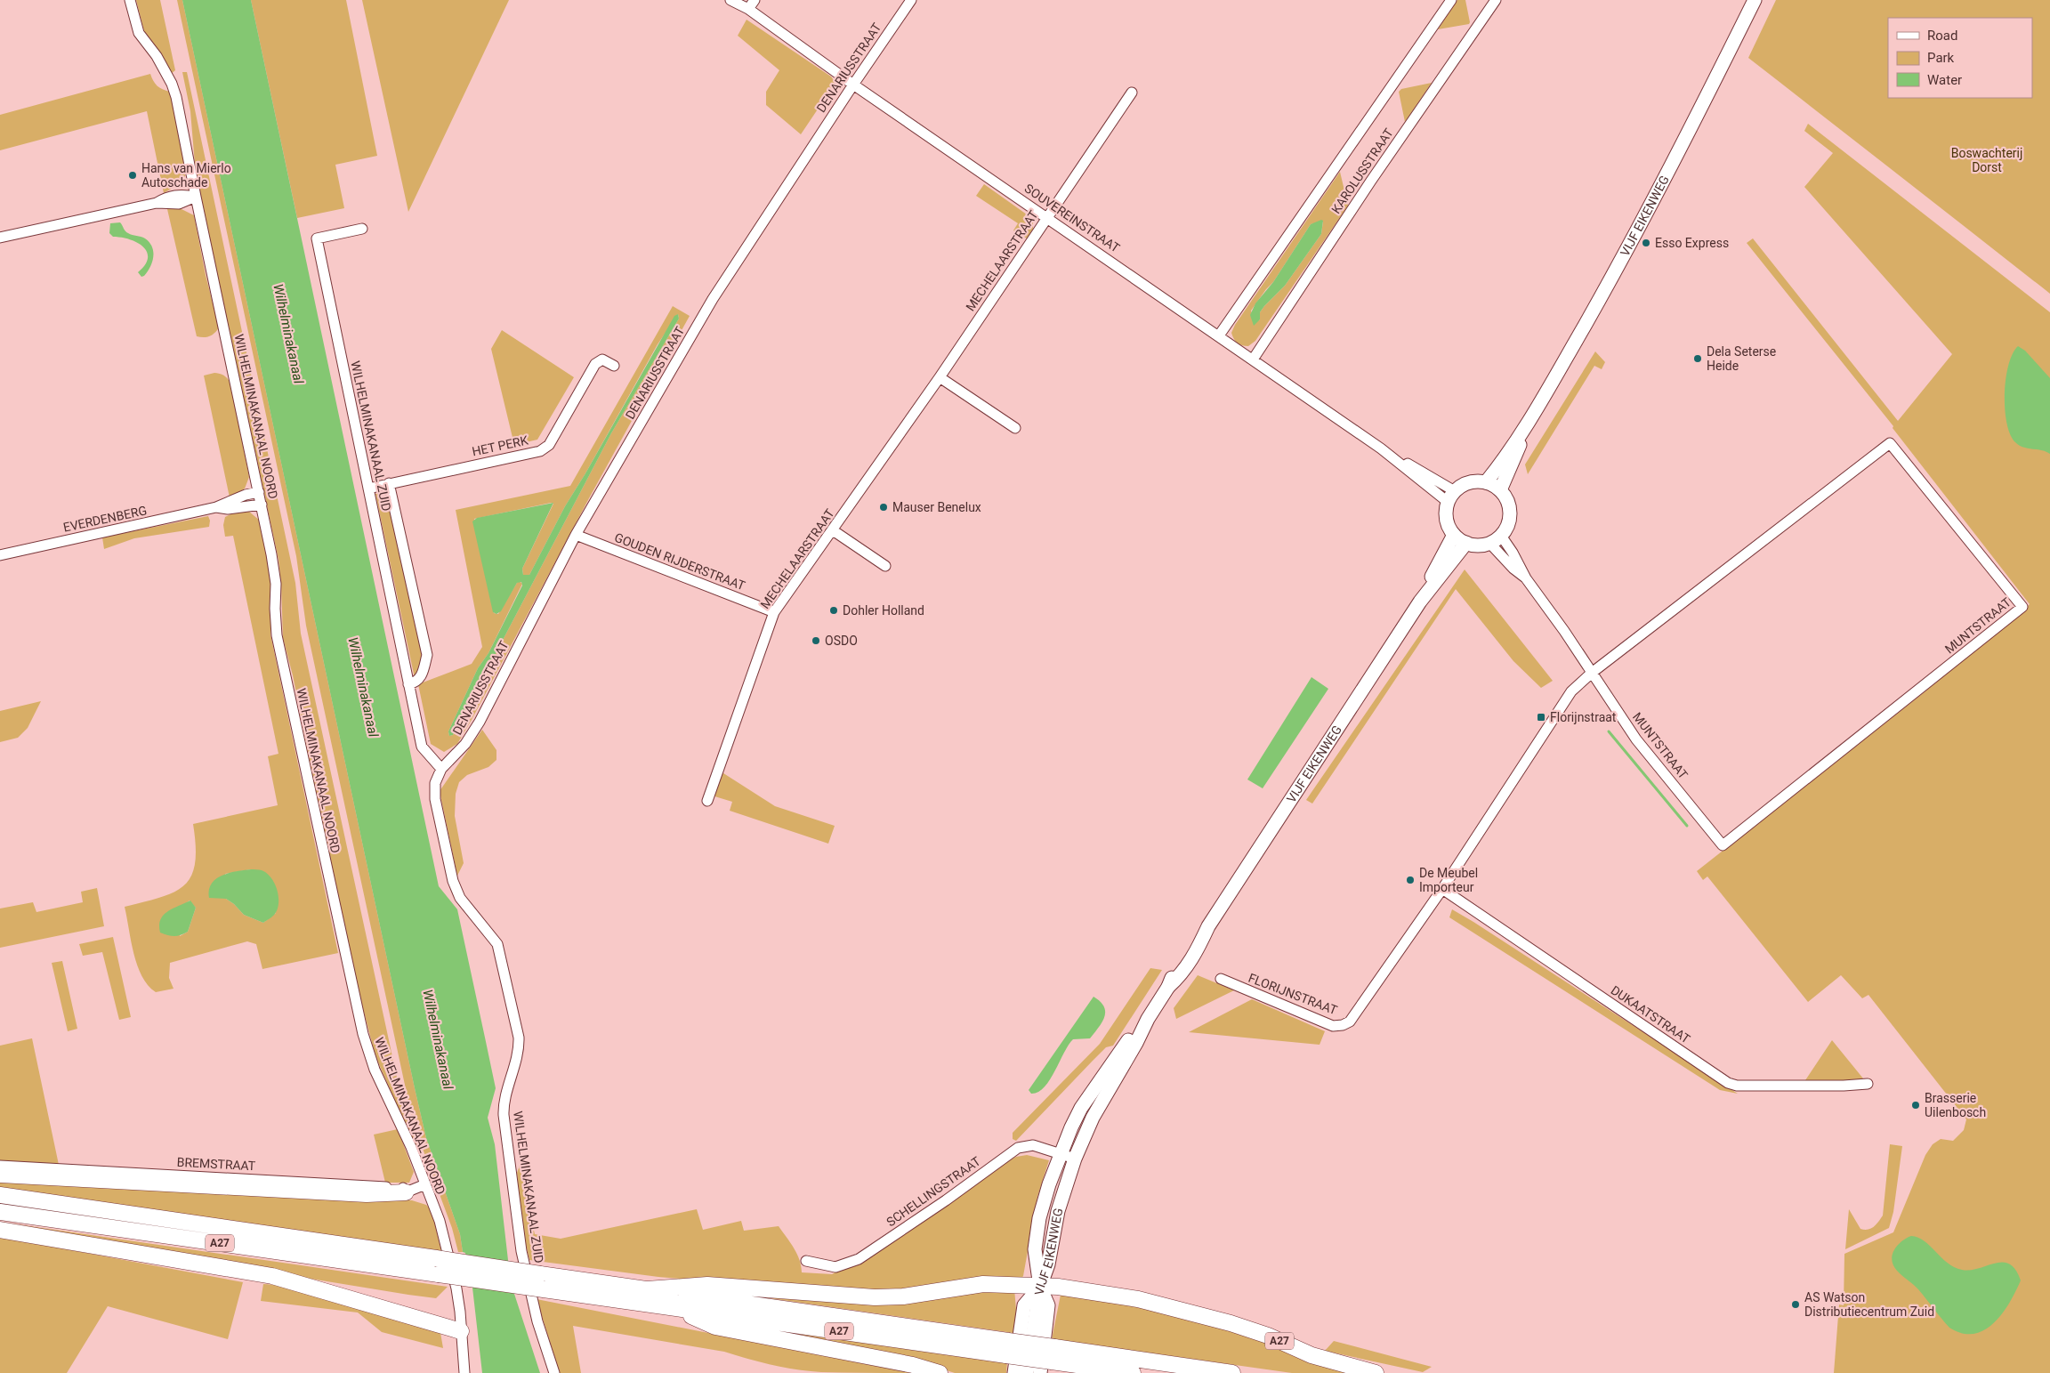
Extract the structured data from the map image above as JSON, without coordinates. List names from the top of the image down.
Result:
{
  "streets": {
    "highway": ["A27"],
    "main road": ["VIJF EIKENWEG"],
    "street": [
      "DENARIUSSTRAAT",
      "KAROLUSSTRAAT",
      "SOUVEREINSTRAAT",
      "MECHELAARSTRAAT",
      "WILHELMINAKANAAL NOORD",
      "WILHELMINAKANAAL ZUID",
      "HET PERK",
      "EVERDENBERG",
      "GOUDEN RIJDERSTRAAT",
      "MUNTSTRAAT",
      "FLORIJNSTRAAT",
      "DUKAATSTRAAT",
      "BREMSTRAAT",
      "SCHELLINGSTRAAT"
    ]
  },
  "crossings": [
    ["DENARIUSSTRAAT", "SOUVEREINSTRAAT"],
    ["DENARIUSSTRAAT", "WILHELMINAKANAAL ZUID"],
    ["DENARIUSSTRAAT", "GOUDEN RIJDERSTRAAT"],
    ["KAROLUSSTRAAT", "SOUVEREINSTRAAT"],
    ["VIJF EIKENWEG", "SOUVEREINSTRAAT"],
    ["VIJF EIKENWEG", "SCHELLINGSTRAAT"],
    ["VIJF EIKENWEG", "A27"],
    ["SOUVEREINSTRAAT", "MECHELAARSTRAAT"],
    ["MECHELAARSTRAAT", "GOUDEN RIJDERSTRAAT"],
    ["WILHELMINAKANAAL NOORD", "EVERDENBERG"],
    ["WILHELMINAKANAAL NOORD", "A27"],
    ["WILHELMINAKANAAL ZUID", "HET PERK"],
    ["MUNTSTRAAT", "FLORIJNSTRAAT"],
    ["FLORIJNSTRAAT", "DUKAATSTRAAT"]
  ],
  "water": ["Wilhelminakanaal"],
  "parks": ["Boswachterij Dorst"],
  "places": {
    "other": [
      "Hans van Mierlo Autoschade",
      "Esso Express",
      "Dela Seterse Heide",
      "Mauser Benelux",
      "Dohler Holland",
      "OSDO",
      "De Meubel Importeur",
      "Brasserie Uilenbosch",
      "AS Watson Distributiecentrum Zuid"
    ],
    "transit": ["Florijnstraat"]
  },
  "legend": ["Road", "Park", "Water"]
}
